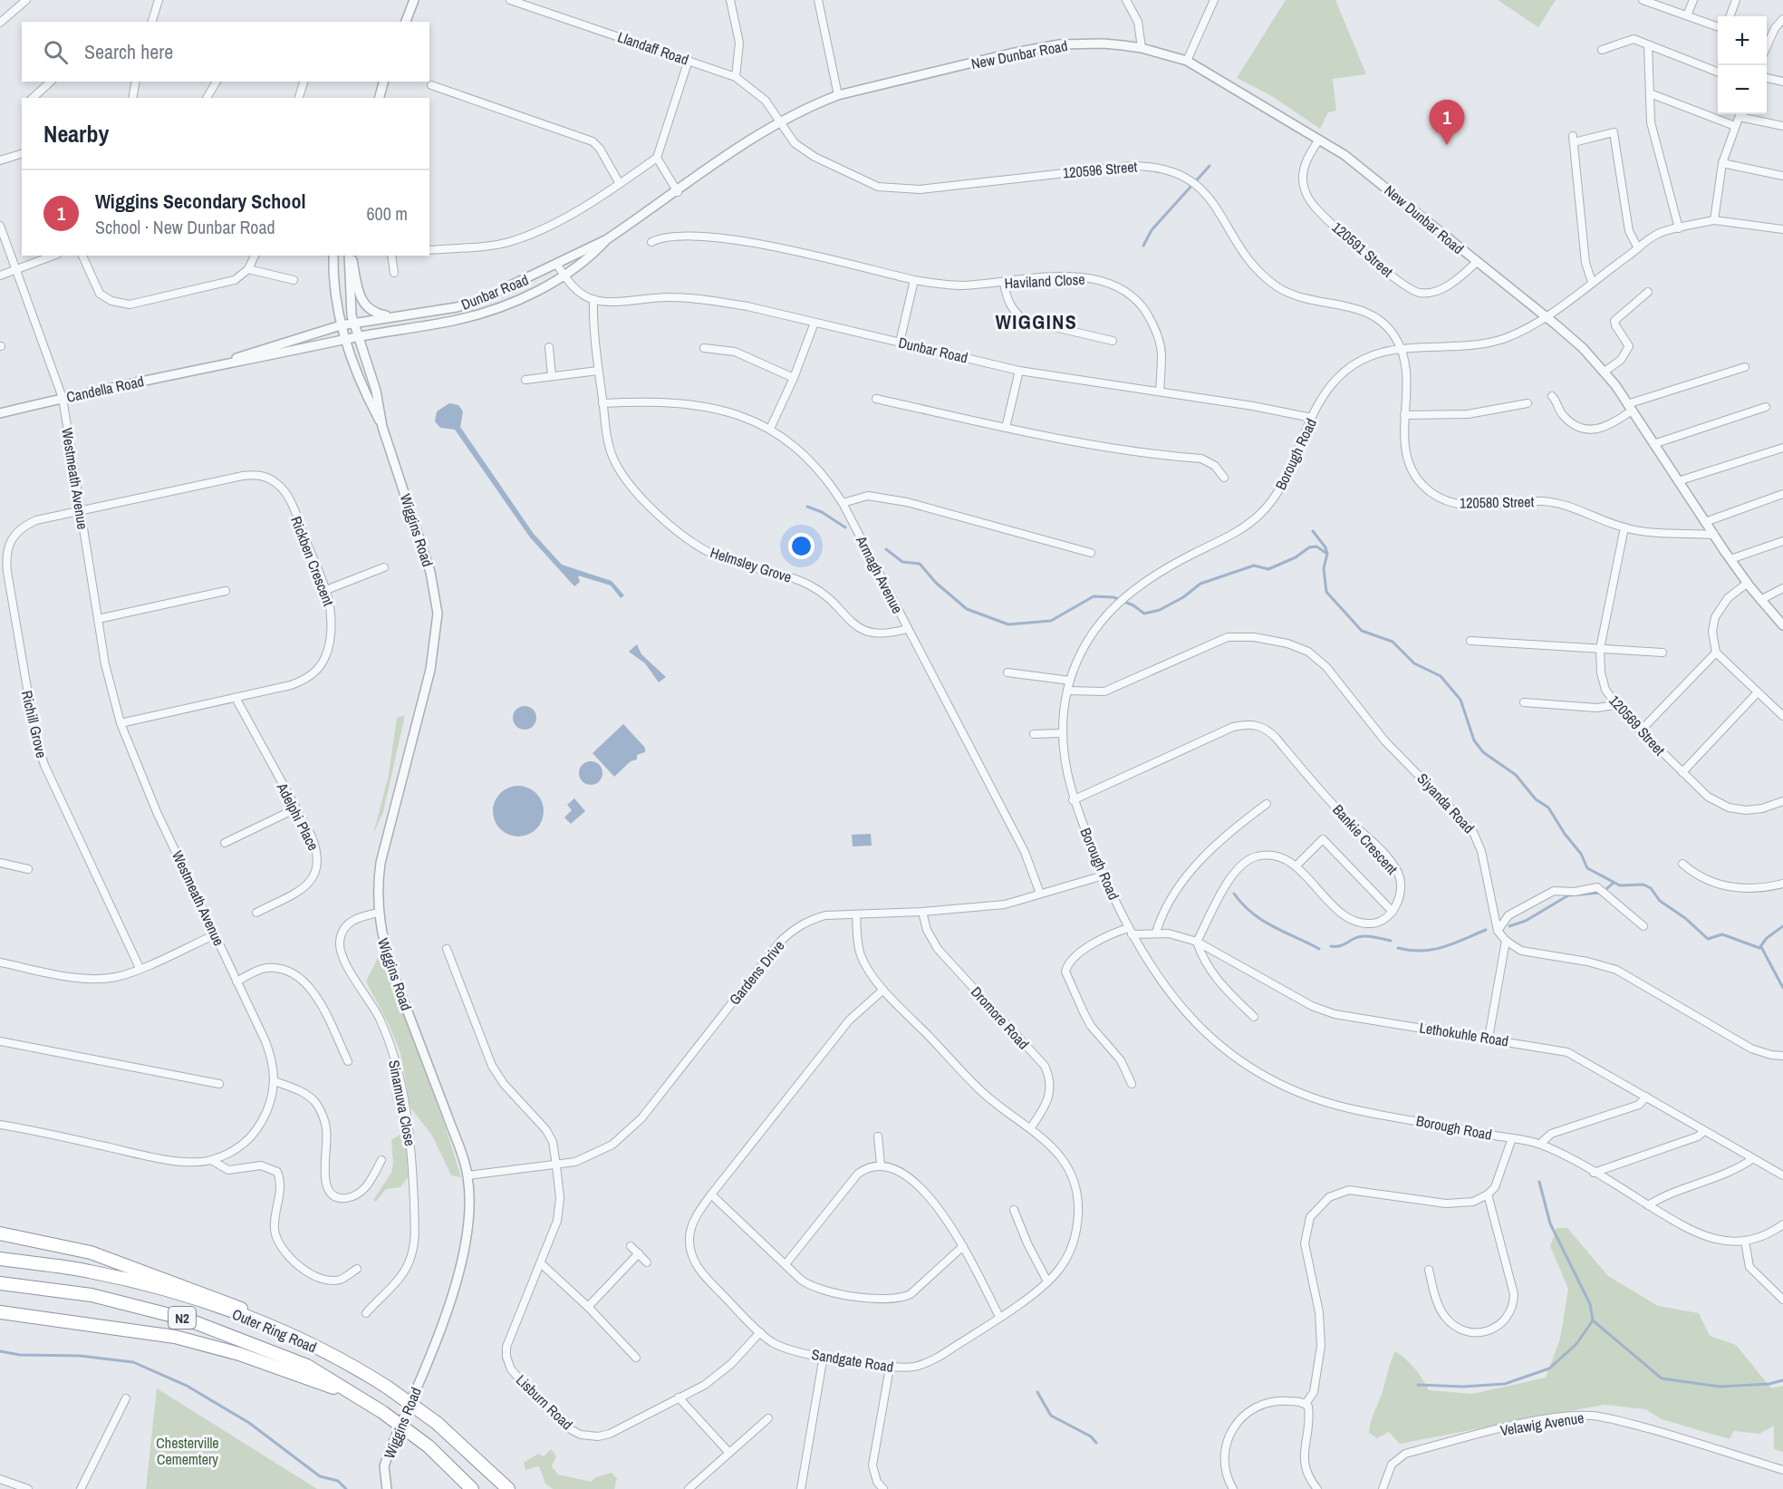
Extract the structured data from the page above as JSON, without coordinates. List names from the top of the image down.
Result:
{
  "streets": {
    "highway": ["N2", "Outer Ring Road"],
    "street": [
      "Llandaff Road",
      "New Dunbar Road",
      "120596 Street",
      "120591 Street",
      "Haviland Close",
      "Dunbar Road",
      "Candella Road",
      "Borough Road",
      "Westmeath Avenue",
      "120580 Street",
      "Wiggins Road",
      "Rickben Crescent",
      "Helmsley Grove",
      "Armagh Avenue",
      "Richill Grove",
      "120569 Street",
      "Siyanda Road",
      "Adelphi Place",
      "Bankie Crescent",
      "Gardens Drive",
      "Dromore Road",
      "Lethokuhle Road",
      "Sinamuva Close",
      "Sandgate Road",
      "Lisburn Road",
      "Velawig Avenue"
    ]
  },
  "crossings": [
    ["Llandaff Road", "New Dunbar Road"],
    ["Llandaff Road", "120596 Street"],
    ["New Dunbar Road", "120596 Street"],
    ["New Dunbar Road", "120591 Street"],
    ["New Dunbar Road", "Dunbar Road"],
    ["New Dunbar Road", "Borough Road"],
    ["New Dunbar Road", "120580 Street"],
    ["120596 Street", "Borough Road"],
    ["120596 Street", "120580 Street"],
    ["Haviland Close", "Dunbar Road"],
    ["Dunbar Road", "Candella Road"],
    ["Dunbar Road", "Borough Road"],
    ["Dunbar Road", "Wiggins Road"],
    ["Dunbar Road", "Helmsley Grove"],
    ["Candella Road", "Westmeath Avenue"],
    ["Candella Road", "Wiggins Road"],
    ["Borough Road", "120580 Street"],
    ["Borough Road", "Siyanda Road"],
    ["Borough Road", "Bankie Crescent"],
    ["Borough Road", "Gardens Drive"],
    ["Borough Road", "Lethokuhle Road"],
    ["Westmeath Avenue", "Rickben Crescent"],
    ["Westmeath Avenue", "Richill Grove"],
    ["120580 Street", "120569 Street"],
    ["Wiggins Road", "Gardens Drive"],
    ["Wiggins Road", "Sinamuva Close"],
    ["Rickben Crescent", "Richill Grove"],
    ["Rickben Crescent", "Adelphi Place"],
    ["Helmsley Grove", "Armagh Avenue"],
    ["Armagh Avenue", "Gardens Drive"],
    ["Gardens Drive", "Dromore Road"],
    ["Gardens Drive", "Sandgate Road"],
    ["Gardens Drive", "Lisburn Road"],
    ["Dromore Road", "Sandgate Road"],
    ["Sandgate Road", "Lisburn Road"]
  ],
  "districts": ["WIGGINS"],
  "parks": ["Chesterville Cememtery"],
  "page": {
    "map_buttons": ["+", "−"],
    "search": "Search here",
    "heading": "Nearby",
    "pins": "1",
    "list": [
      {
        "mark": "1",
        "name": "Wiggins Secondary School",
        "note": "School · New Dunbar Road",
        "value": "600 m"
      }
    ]
  }
}
